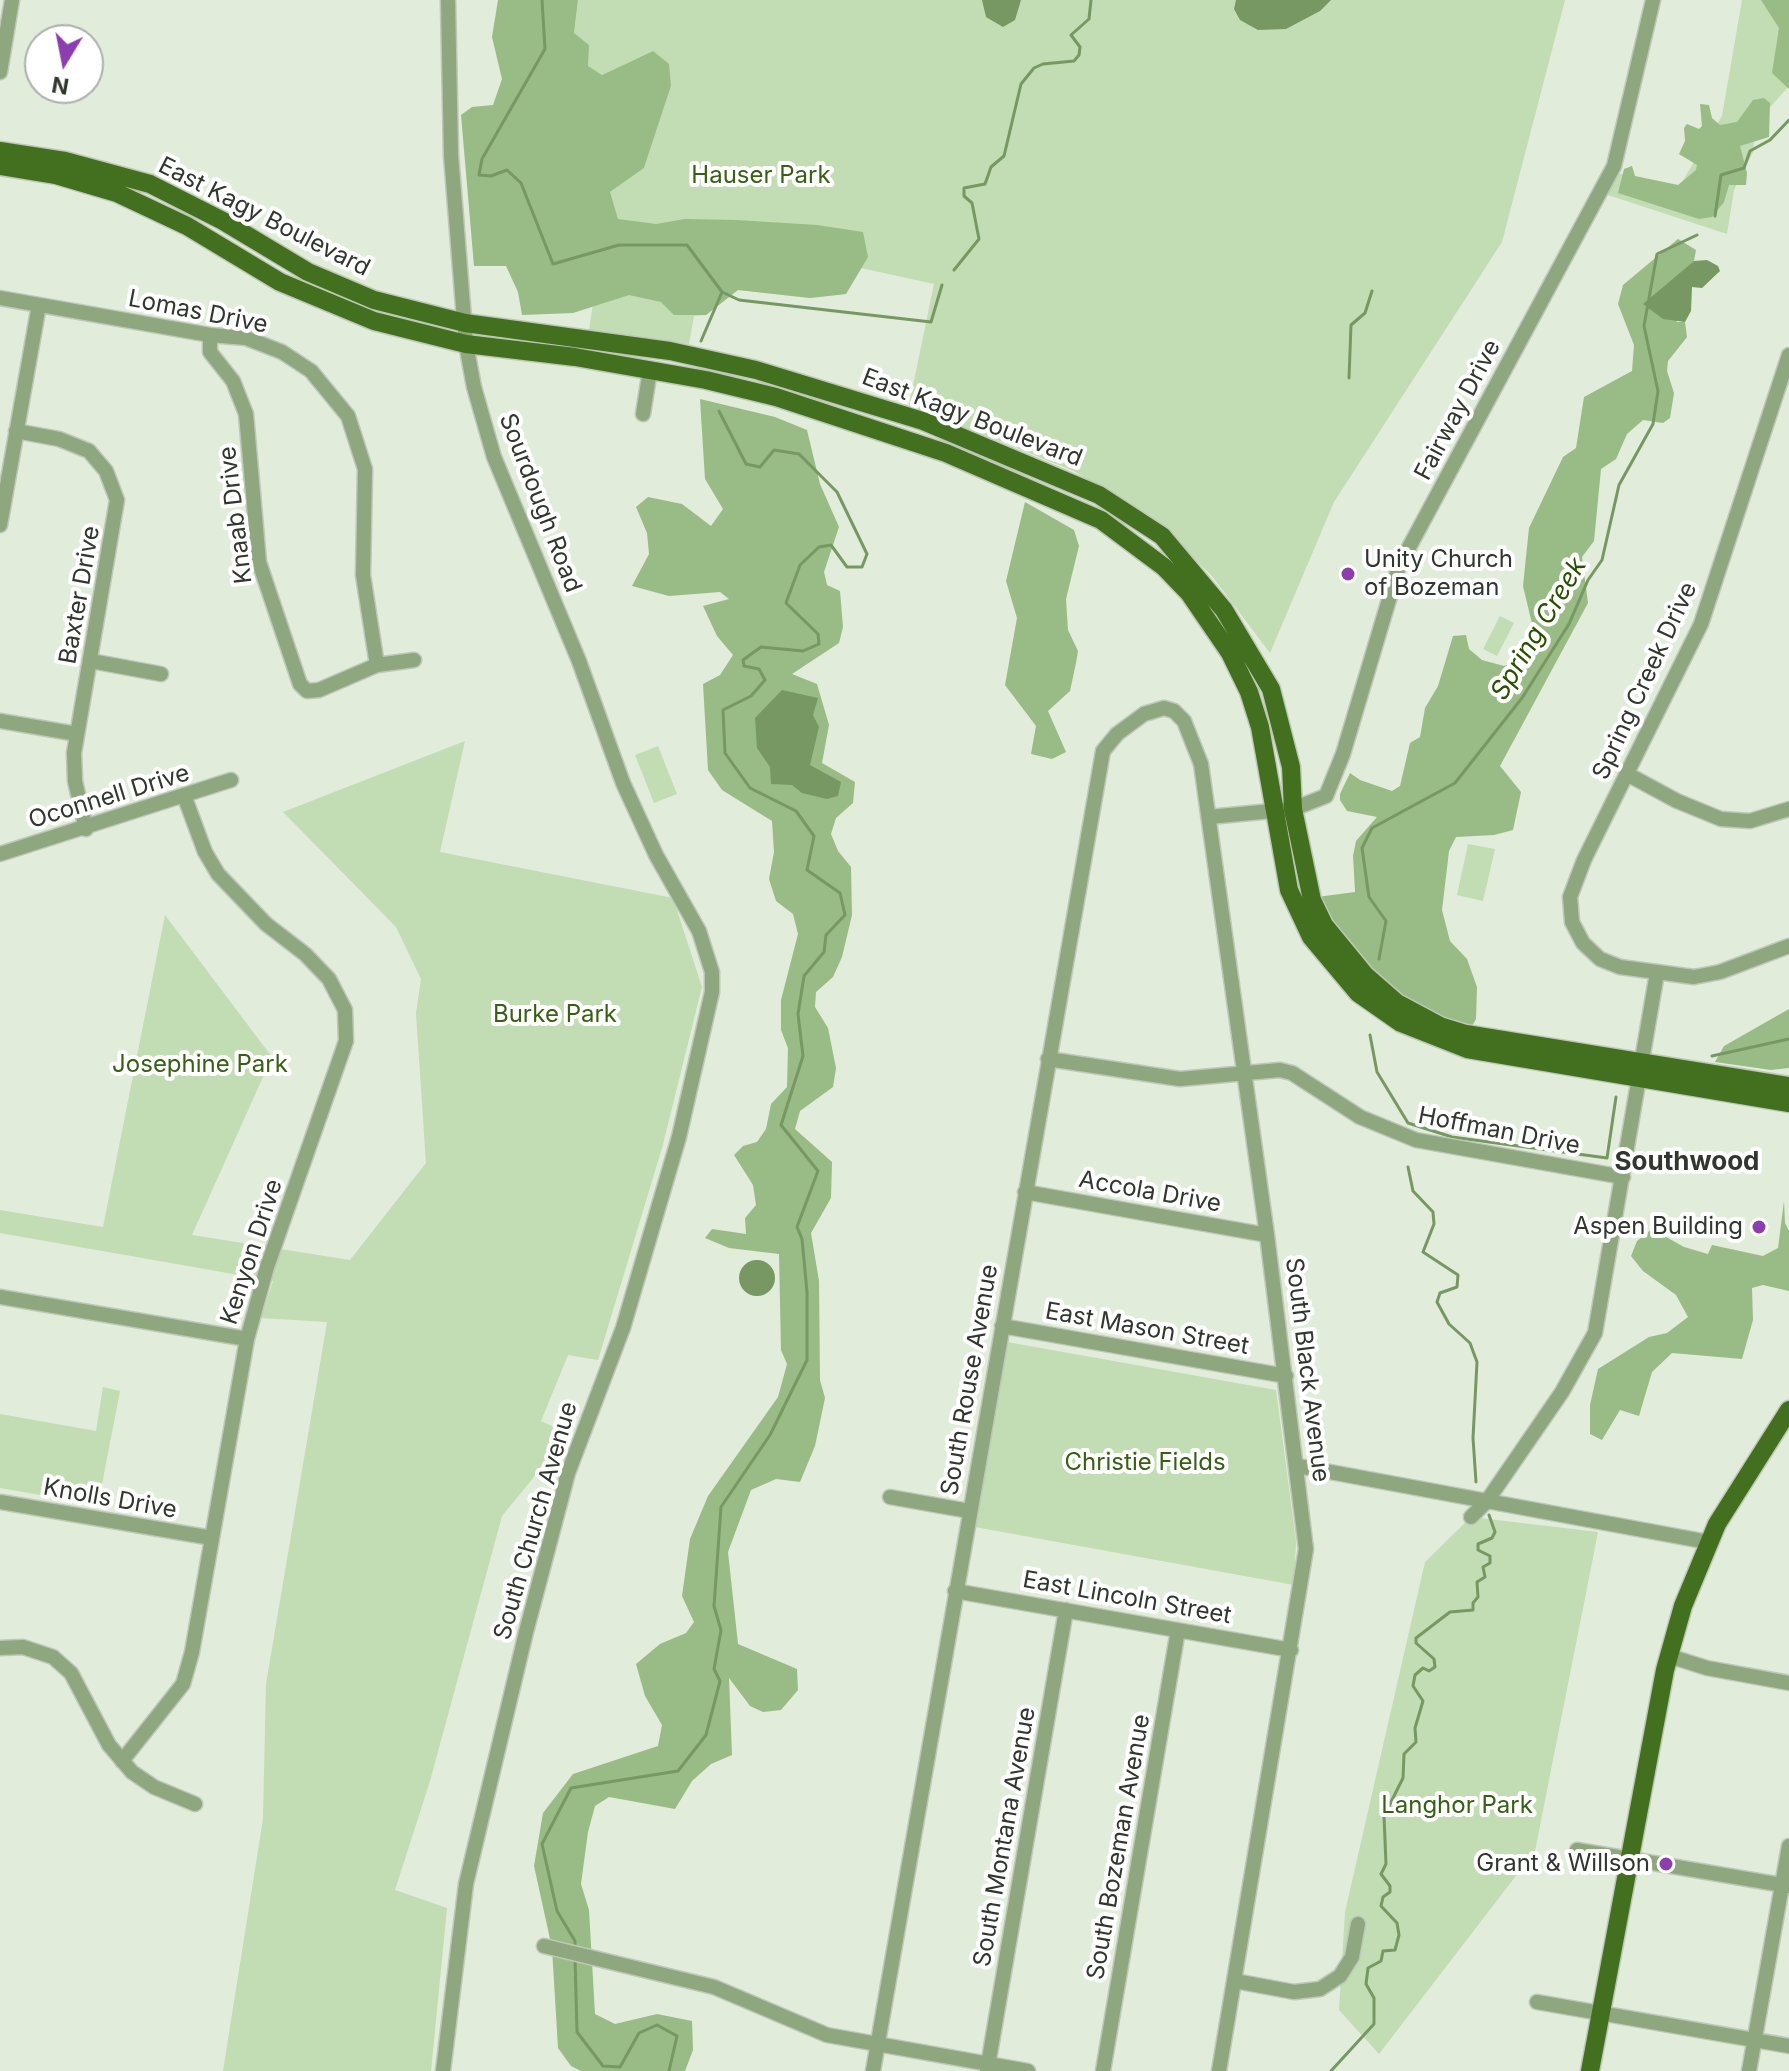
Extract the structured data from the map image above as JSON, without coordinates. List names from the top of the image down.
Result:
{
  "streets": {
    "main road": ["East Kagy Boulevard"],
    "street": [
      "Lomas Drive",
      "Fairway Drive",
      "Sourdough Road",
      "Knaab Drive",
      "Baxter Drive",
      "Spring Creek Drive",
      "Oconnell Drive",
      "Hoffman Drive",
      "Accola Drive",
      "Kenyon Drive",
      "East Mason Street",
      "South Black Avenue",
      "South Rouse Avenue",
      "Knolls Drive",
      "South Church Avenue",
      "East Lincoln Street",
      "South Montana Avenue",
      "South Bozeman Avenue"
    ]
  },
  "crossings": [
    ["East Kagy Boulevard", "Fairway Drive"],
    ["East Kagy Boulevard", "Sourdough Road"],
    ["Lomas Drive", "Knaab Drive"],
    ["Sourdough Road", "South Church Avenue"],
    ["Baxter Drive", "Oconnell Drive"],
    ["Oconnell Drive", "Kenyon Drive"],
    ["Hoffman Drive", "South Black Avenue"],
    ["Hoffman Drive", "South Rouse Avenue"],
    ["Accola Drive", "South Black Avenue"],
    ["Accola Drive", "South Rouse Avenue"],
    ["Kenyon Drive", "Knolls Drive"],
    ["East Mason Street", "South Black Avenue"],
    ["East Mason Street", "South Rouse Avenue"],
    ["South Black Avenue", "South Rouse Avenue"],
    ["South Black Avenue", "East Lincoln Street"],
    ["South Rouse Avenue", "East Lincoln Street"],
    ["East Lincoln Street", "South Montana Avenue"],
    ["East Lincoln Street", "South Bozeman Avenue"]
  ],
  "districts": ["Southwood"],
  "water": ["Spring Creek"],
  "parks": [
    "Hauser Park",
    "Burke Park",
    "Josephine Park",
    "Christie Fields",
    "Langhor Park"
  ],
  "places": ["Unity Church of Bozeman", "Aspen Building", "Grant & Willson"],
  "north": "bottom"
}
